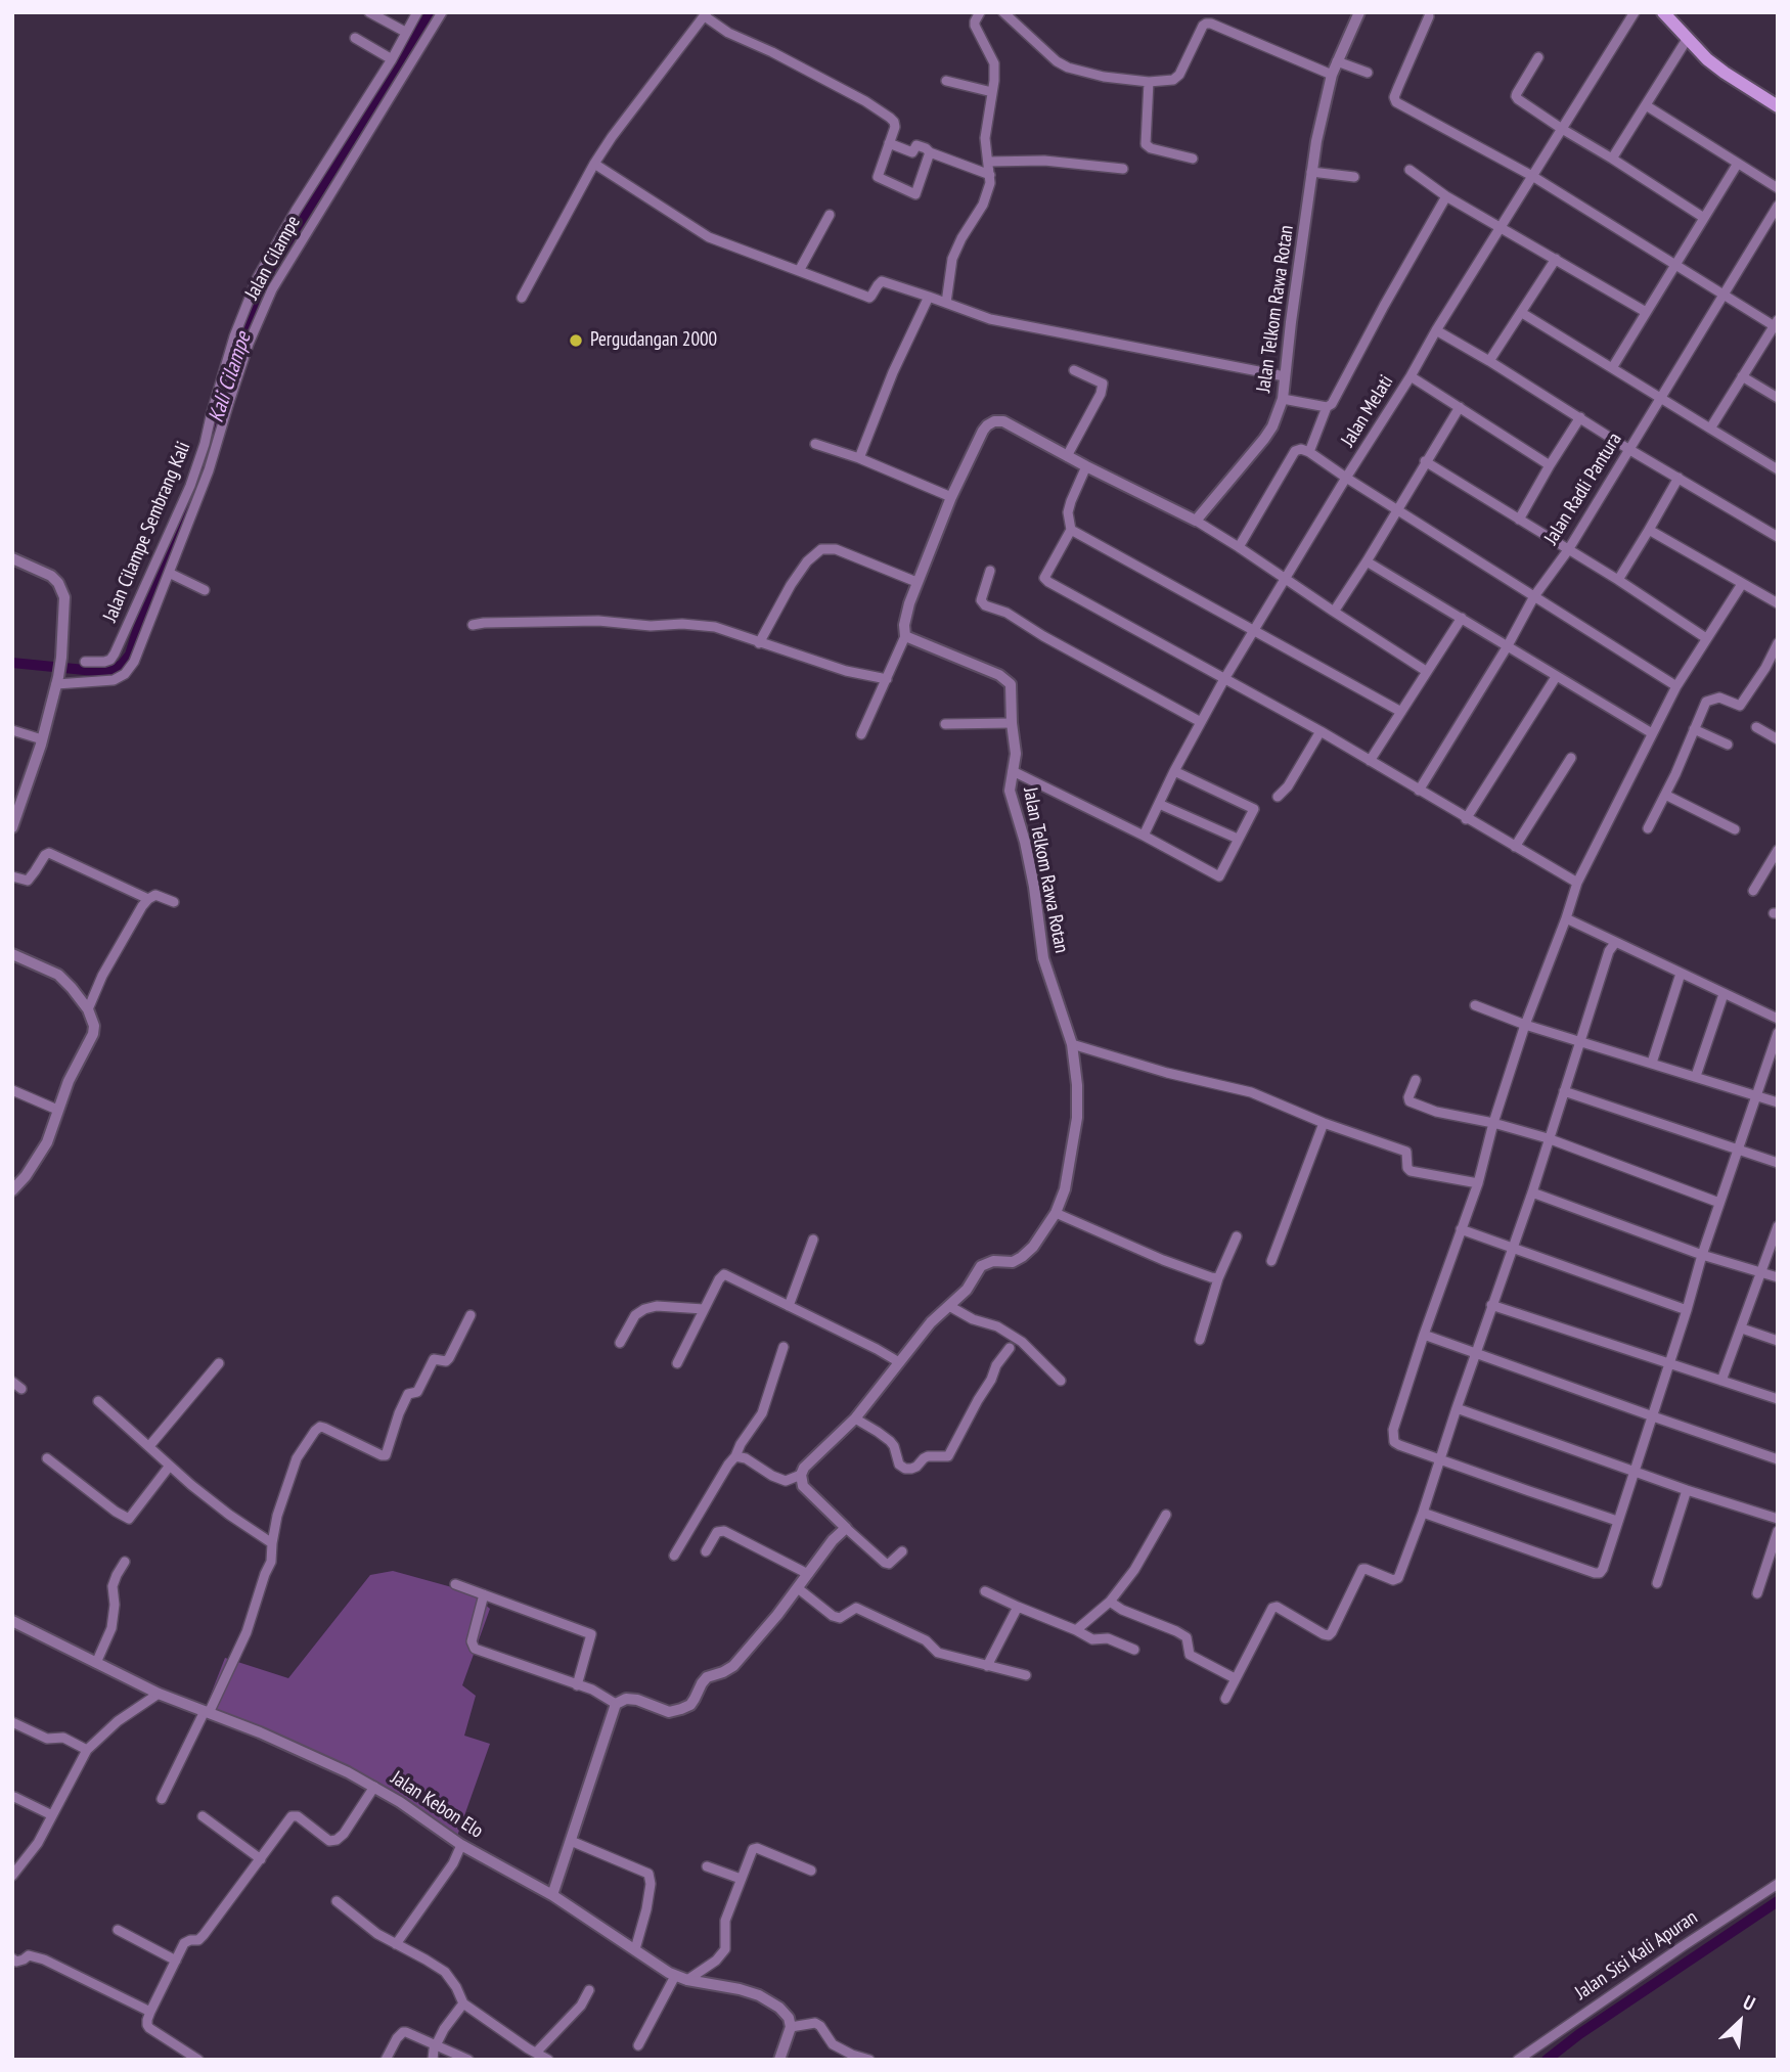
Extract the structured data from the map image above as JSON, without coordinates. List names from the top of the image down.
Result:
{
  "streets": {
    "street": [
      "Jalan Cilampe",
      "Jalan Telkom Rawa Rotan",
      "Jalan Melati",
      "Jalan Radli Pantura",
      "Jalan Cilampe Sembrang Kali",
      "Jalan Kebon Elo",
      "Jalan Sisi Kali Apuran"
    ]
  },
  "crossings": [
    ["Jalan Cilampe", "Jalan Cilampe Sembrang Kali"]
  ],
  "water": ["Kali Cilampe"],
  "places": ["Pergudangan 2000"],
  "north": "top right"
}
